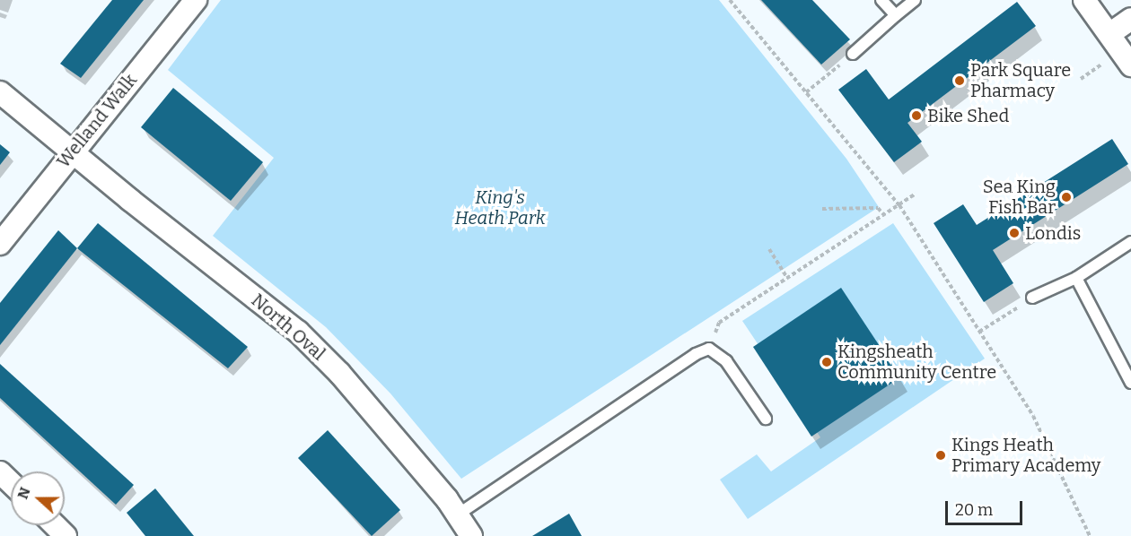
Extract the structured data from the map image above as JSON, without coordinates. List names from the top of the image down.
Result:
{
  "streets": {
    "street": ["Welland Walk", "North Oval"]
  },
  "crossings": [
    ["Welland Walk", "North Oval"]
  ],
  "parks": ["King's Heath Park"],
  "places": [
    "Park Square Pharmacy",
    "Bike Shed",
    "Sea King Fish Bar",
    "Londis",
    "Kingsheath Community Centre",
    "Kings Heath Primary Academy"
  ],
  "scale_bar": "20 m",
  "north": "left"
}
